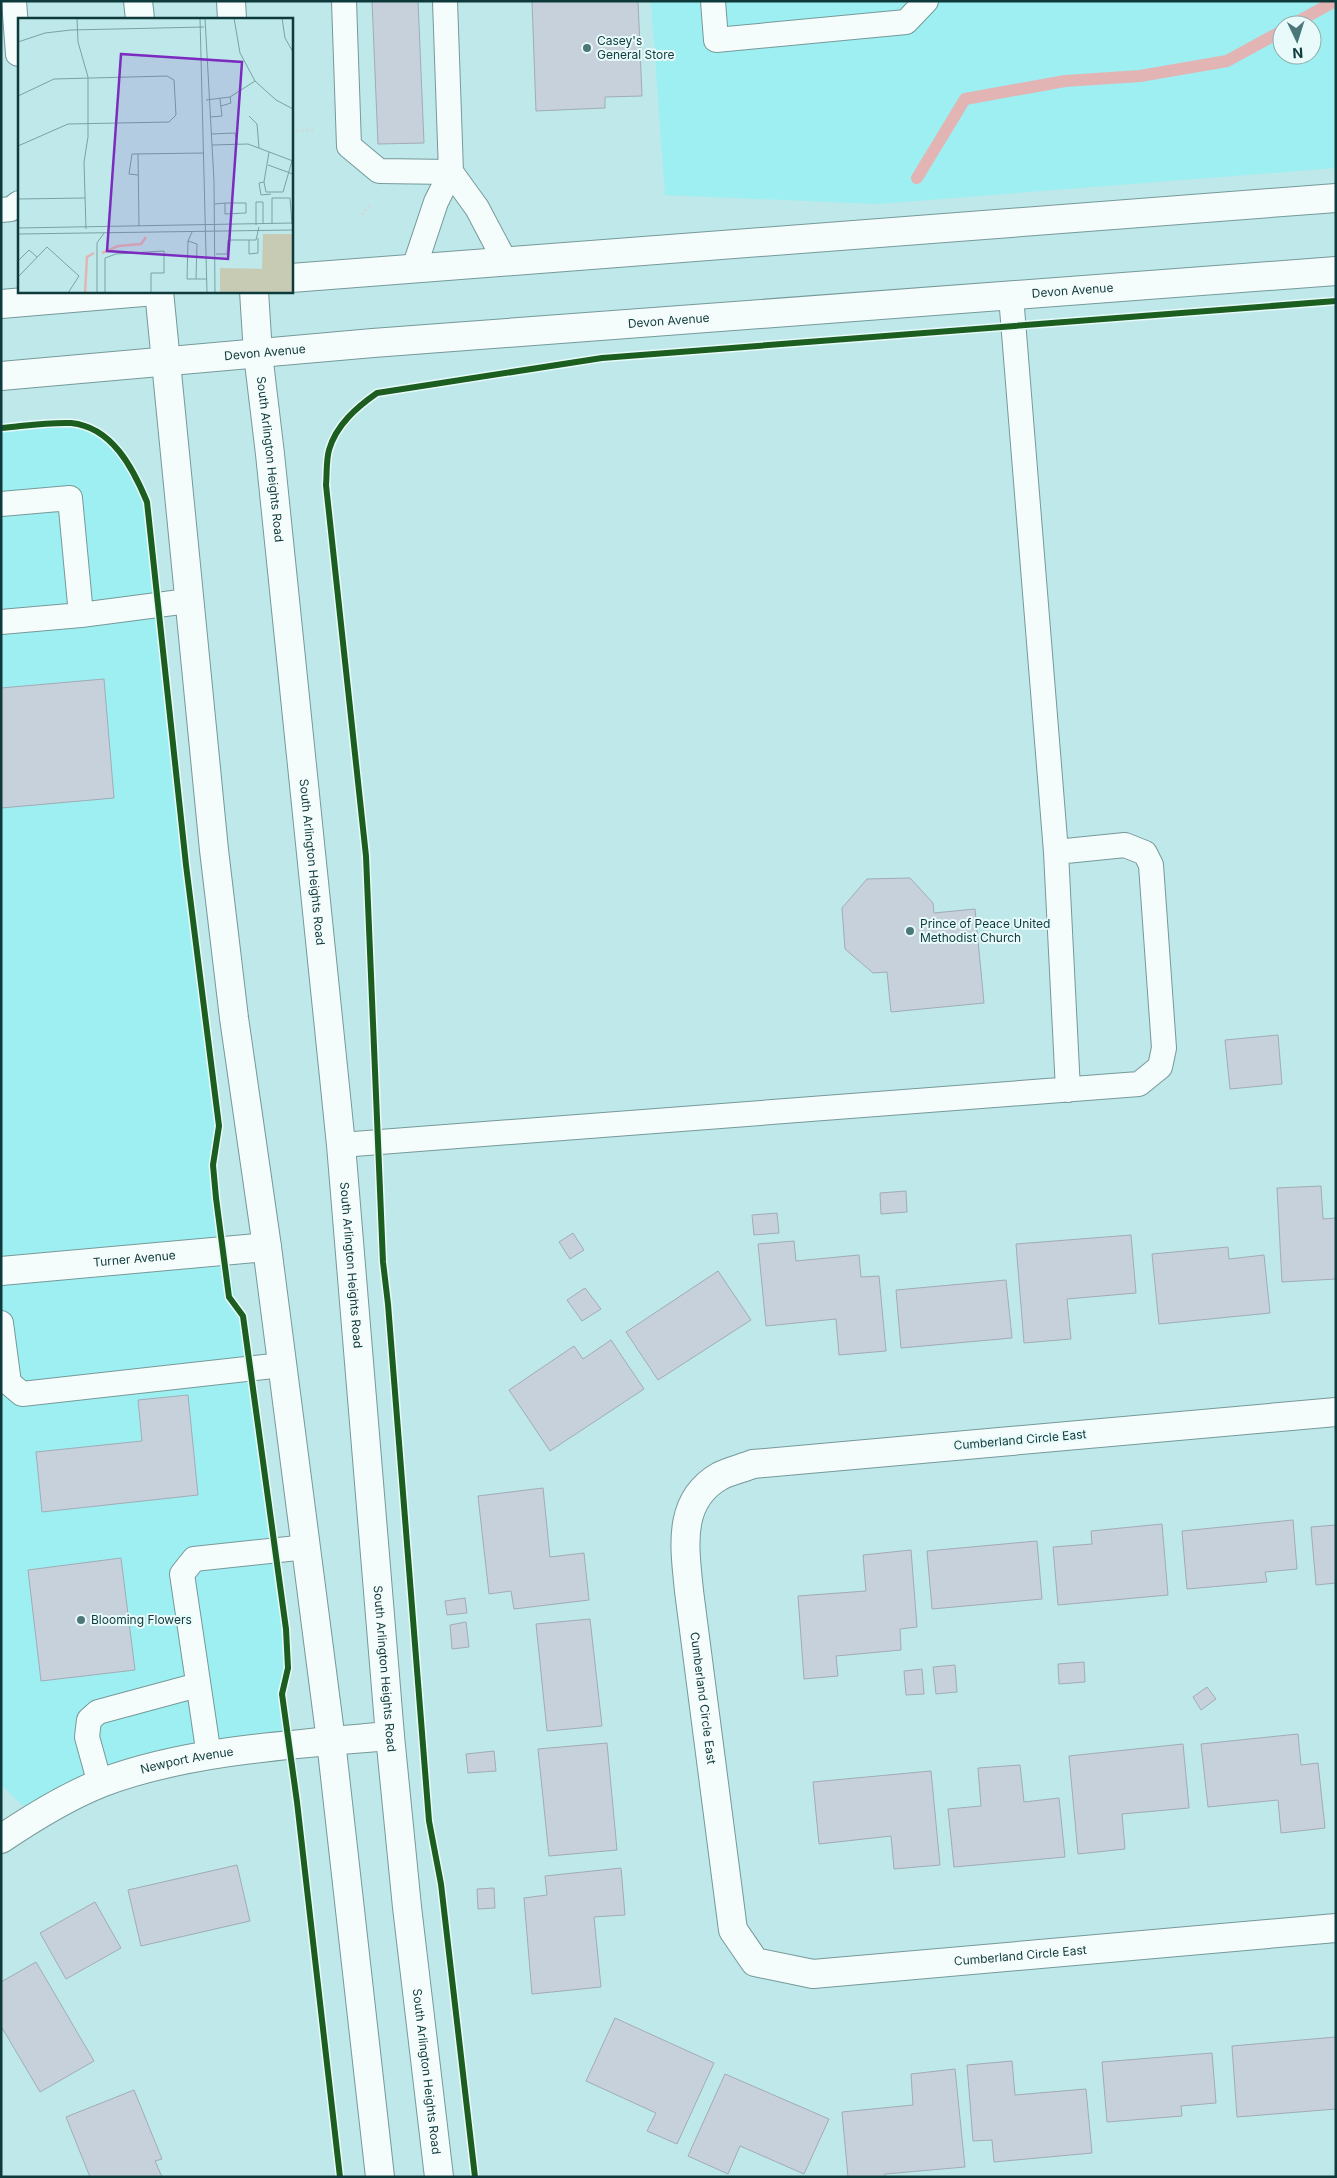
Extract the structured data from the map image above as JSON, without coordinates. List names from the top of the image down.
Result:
{
  "streets": {
    "main road": [
      "Devon Avenue",
      "South Arlington Heights Road",
      "Turner Avenue",
      "Cumberland Circle East",
      "Newport Avenue"
    ]
  },
  "crossings": [
    ["Devon Avenue", "South Arlington Heights Road"],
    ["South Arlington Heights Road", "Newport Avenue"]
  ],
  "places": ["Casey's General Store", "Prince of Peace United Methodist Church", "Blooming Flowers"],
  "north": "bottom"
}
